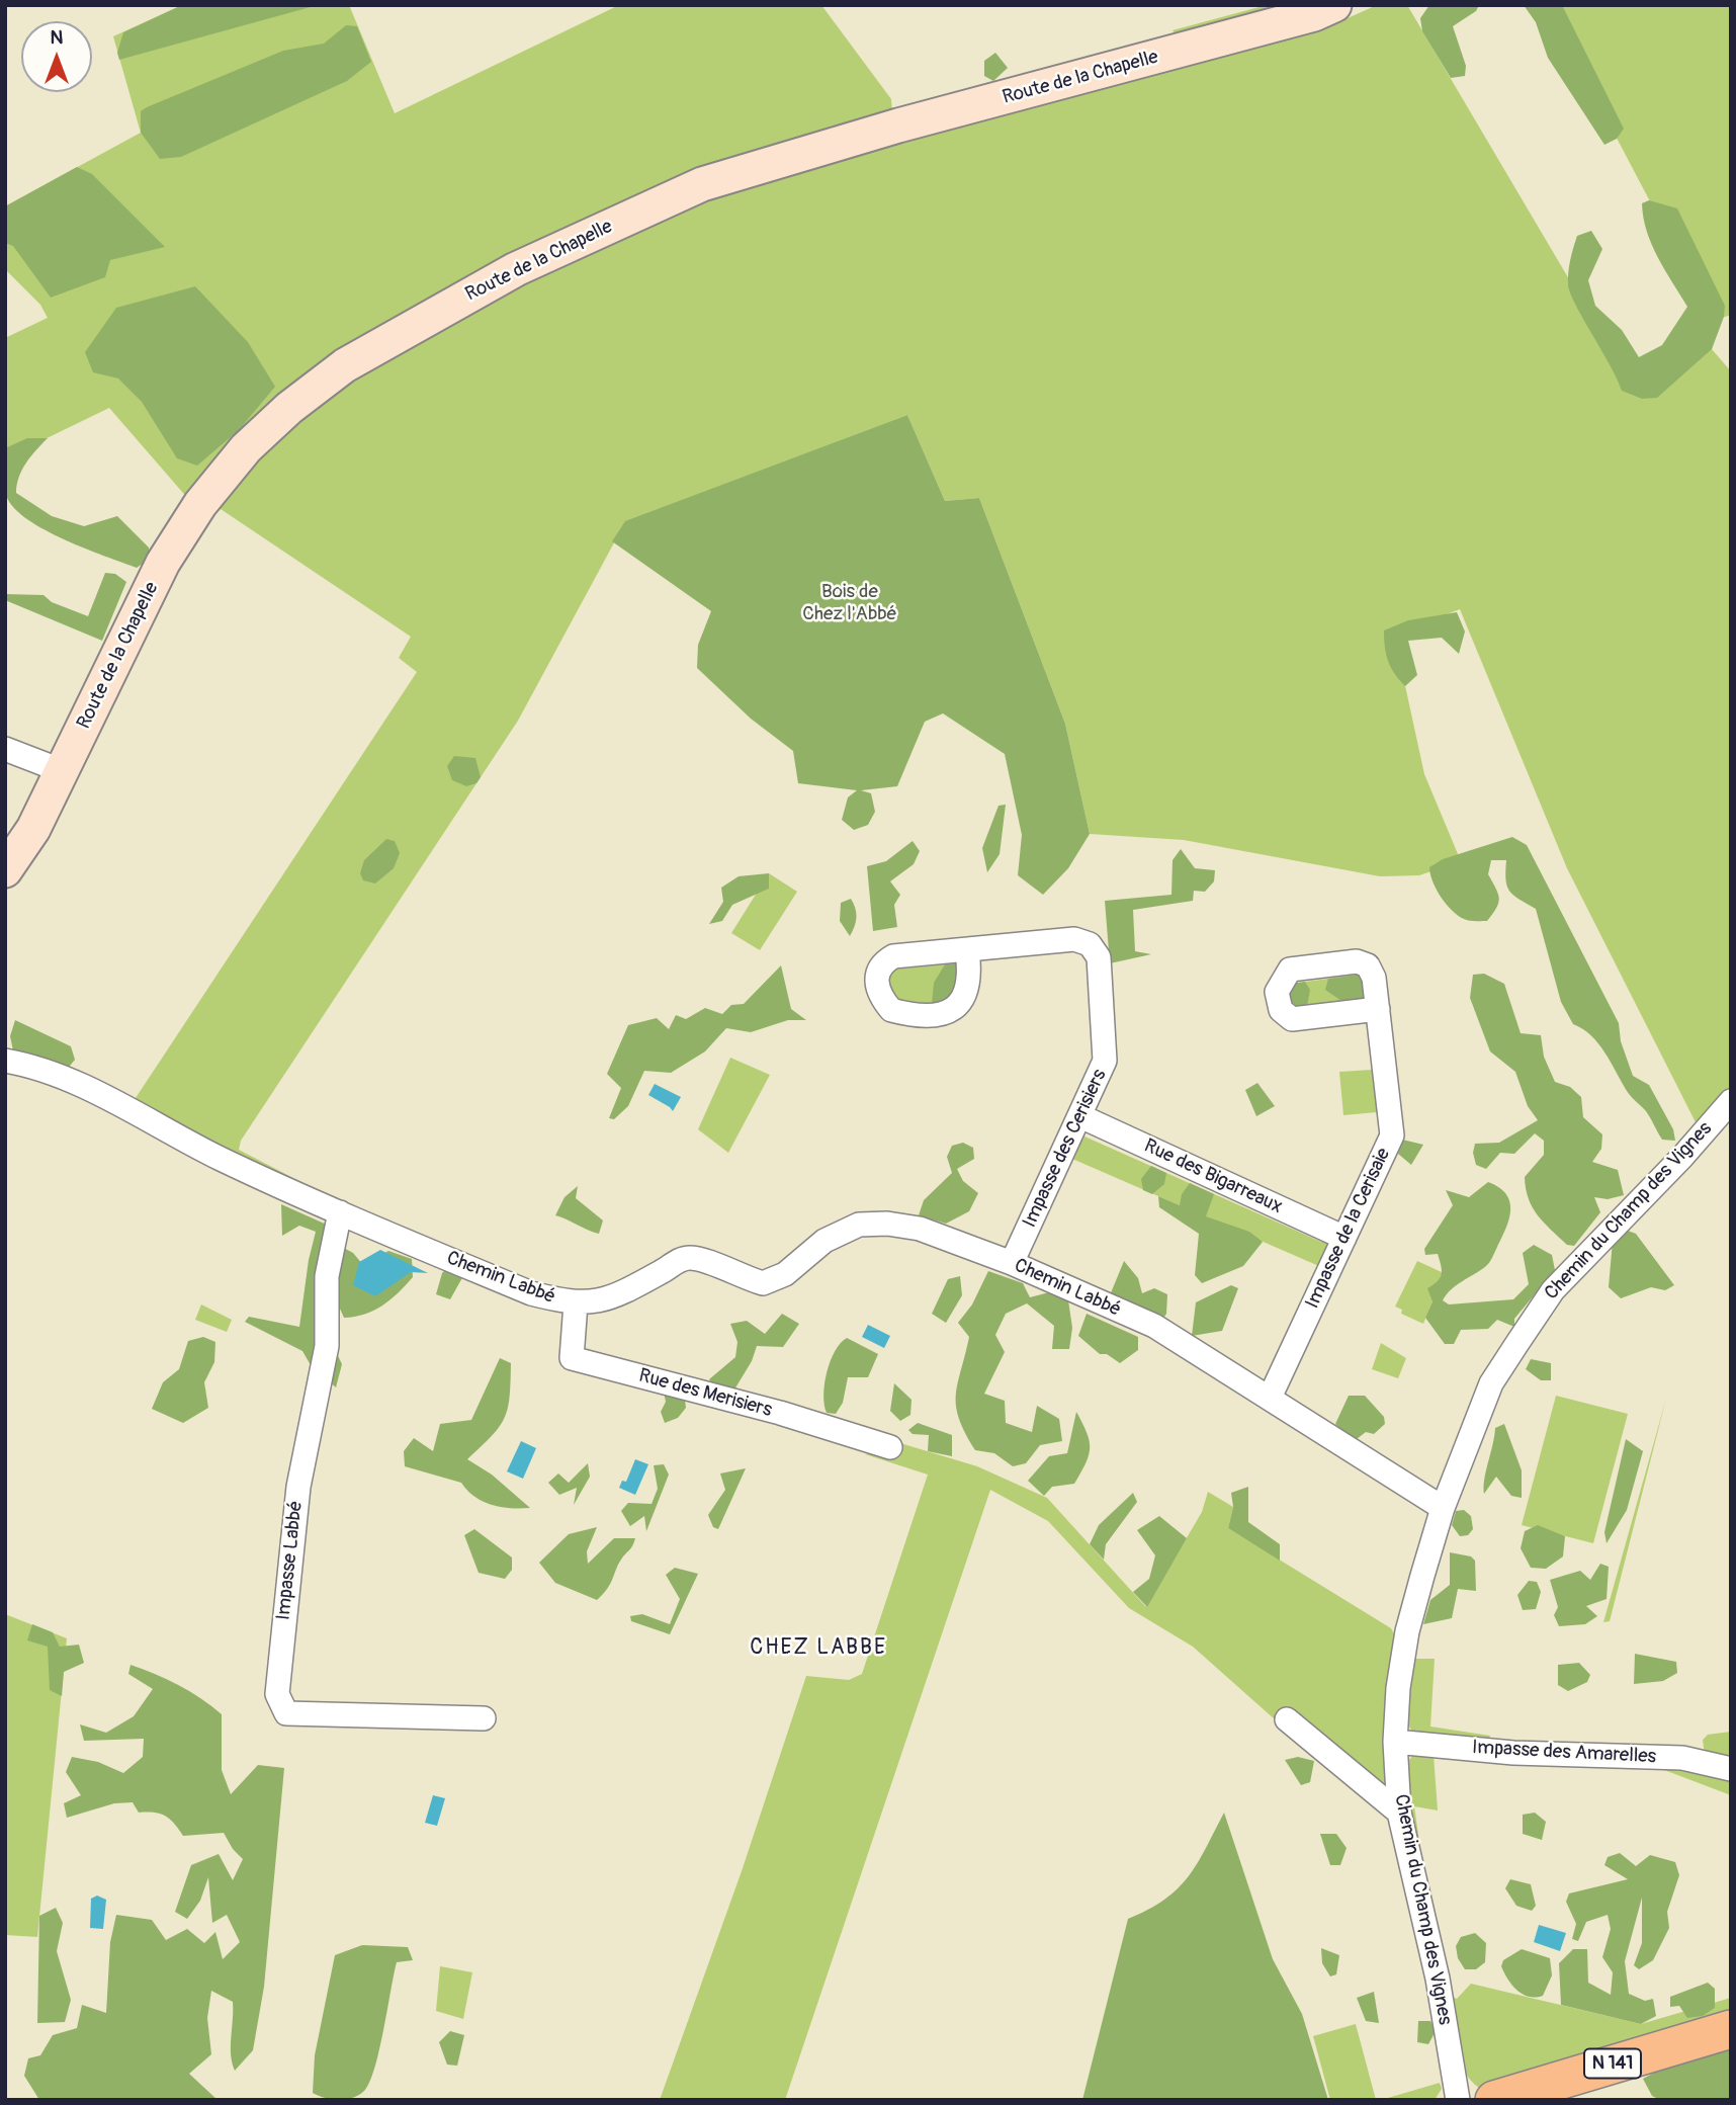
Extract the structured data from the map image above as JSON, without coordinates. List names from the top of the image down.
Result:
{
  "streets": {
    "main road": ["Route de la Chapelle", "N 141"],
    "street": [
      "Impasse des Cerisiers",
      "Rue des Bigarreaux",
      "Chemin du Champ des Vignes",
      "Impasse de la Cerisaie",
      "Chemin Labbé",
      "Rue des Merisiers",
      "Impasse Labbé",
      "Impasse des Amarelles"
    ]
  },
  "crossings": [
    ["Impasse des Cerisiers", "Rue des Bigarreaux"],
    ["Impasse des Cerisiers", "Chemin Labbé"],
    ["Rue des Bigarreaux", "Impasse de la Cerisaie"],
    ["Chemin du Champ des Vignes", "Chemin Labbé"],
    ["Chemin du Champ des Vignes", "Impasse des Amarelles"],
    ["Impasse de la Cerisaie", "Chemin Labbé"],
    ["Chemin Labbé", "Rue des Merisiers"],
    ["Chemin Labbé", "Impasse Labbé"]
  ],
  "districts": ["CHEZ LABBE"],
  "parks": ["Bois de Chez l'Abbé"],
  "north": "top"
}
